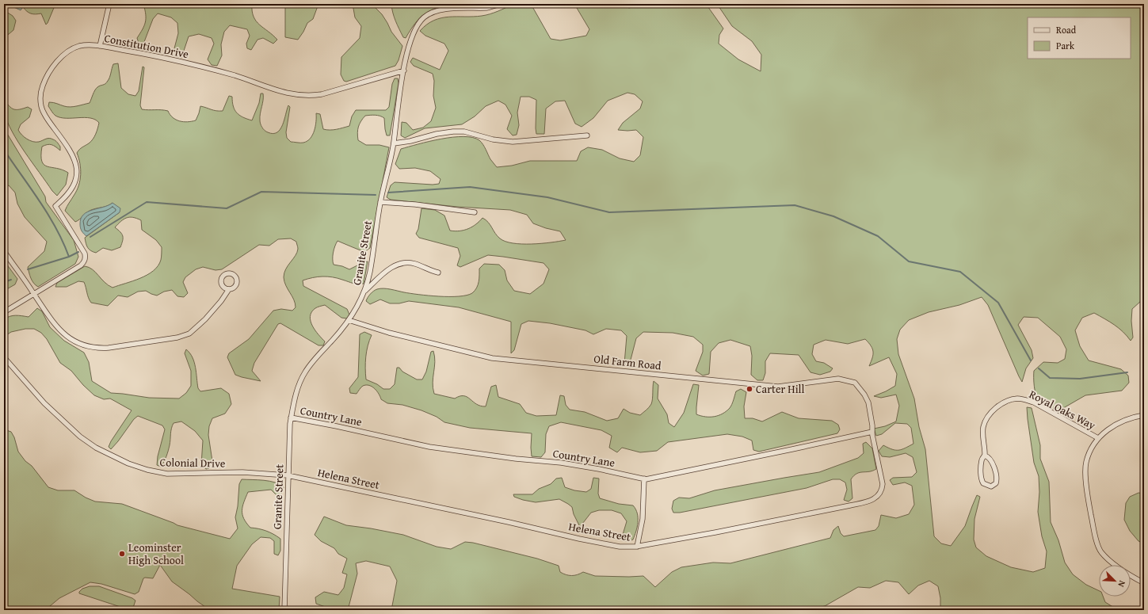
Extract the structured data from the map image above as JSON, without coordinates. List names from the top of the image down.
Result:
{
  "streets": {
    "street": [
      "Constitution Drive",
      "Granite Street",
      "Old Farm Road",
      "Royal Oaks Way",
      "Country Lane",
      "Colonial Drive",
      "Helena Street"
    ]
  },
  "crossings": [
    ["Constitution Drive", "Granite Street"],
    ["Granite Street", "Old Farm Road"],
    ["Granite Street", "Country Lane"],
    ["Granite Street", "Colonial Drive"],
    ["Granite Street", "Helena Street"],
    ["Old Farm Road", "Country Lane"],
    ["Old Farm Road", "Helena Street"],
    ["Country Lane", "Helena Street"],
    ["Colonial Drive", "Helena Street"]
  ],
  "places": ["Carter Hill", "Leominster High School"],
  "legend": ["Road", "Park"],
  "north": "bottom right"
}
